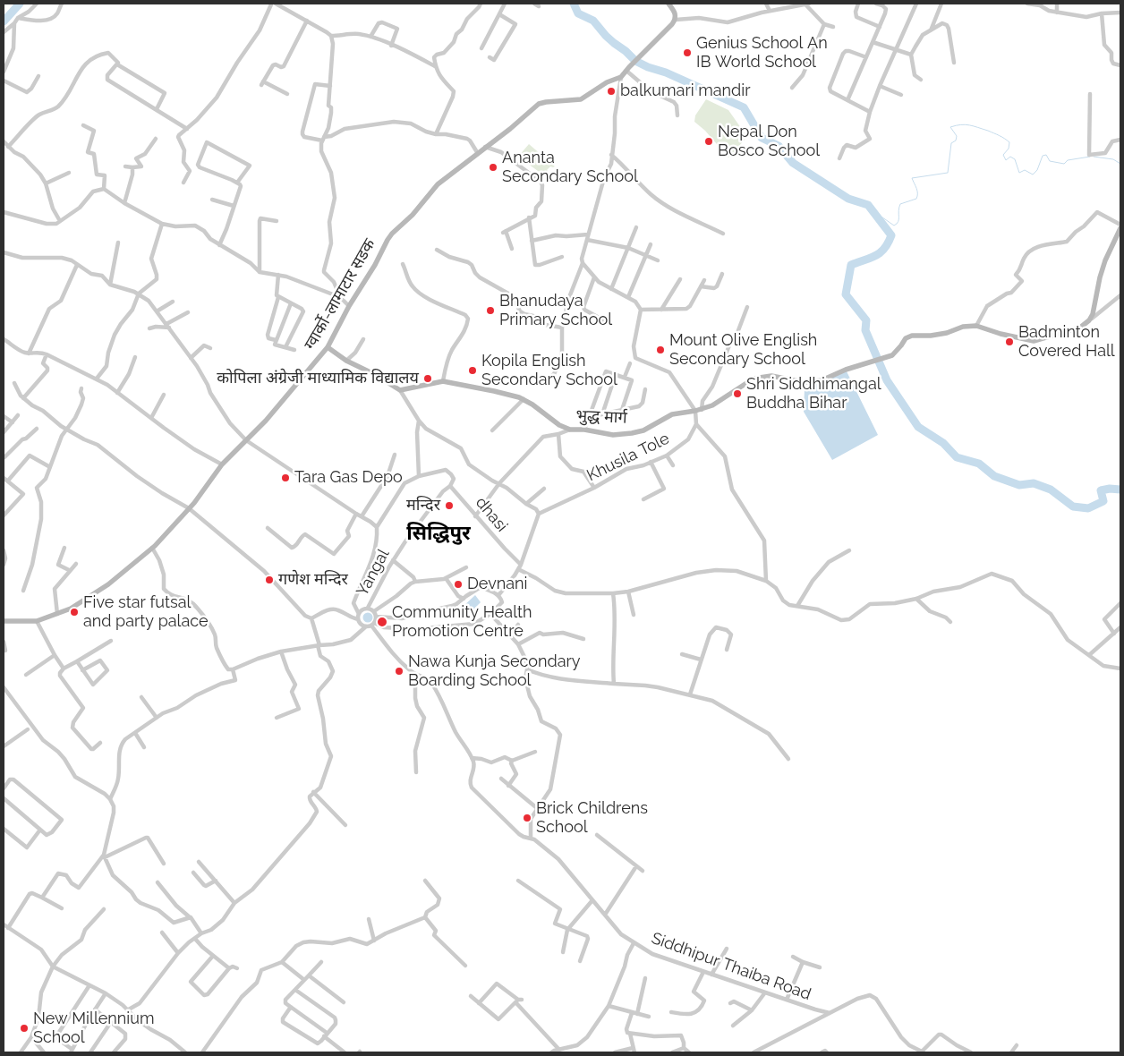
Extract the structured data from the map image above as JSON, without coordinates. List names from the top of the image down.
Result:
{
  "streets": {
    "main road": ["ग्वार्को-लामाटार सडक", "भुद्ध मार्ग"],
    "street": [
      "Khusila Tole",
      "dhasi",
      "Yangal",
      "Siddhipur Thaiba Road"
    ]
  },
  "crossings": [
    ["dhasi", "Yangal"]
  ],
  "districts": ["सिद्धिपुर"],
  "places": [
    "Genius School An IB World School",
    "balkumari mandir",
    "Nepal Don Bosco School",
    "Ananta Secondary School",
    "Bhanudaya Primary School",
    "Badminton Covered Hall",
    "Mount Olive English Secondary School",
    "Kopila English Secondary School",
    "कोपिला अंग्रेजी माध्यामिक विद्यालय",
    "Shri Siddhimangal Buddha Bihar",
    "Tara Gas Depo",
    "मन्दिर",
    "गणेश मन्दिर",
    "Devnani",
    "Five star futsal and party palace",
    "Community Health Promotion Centre",
    "Nawa Kunja Secondary Boarding School",
    "Brick Childrens School",
    "New Millennium School"
  ]
}
